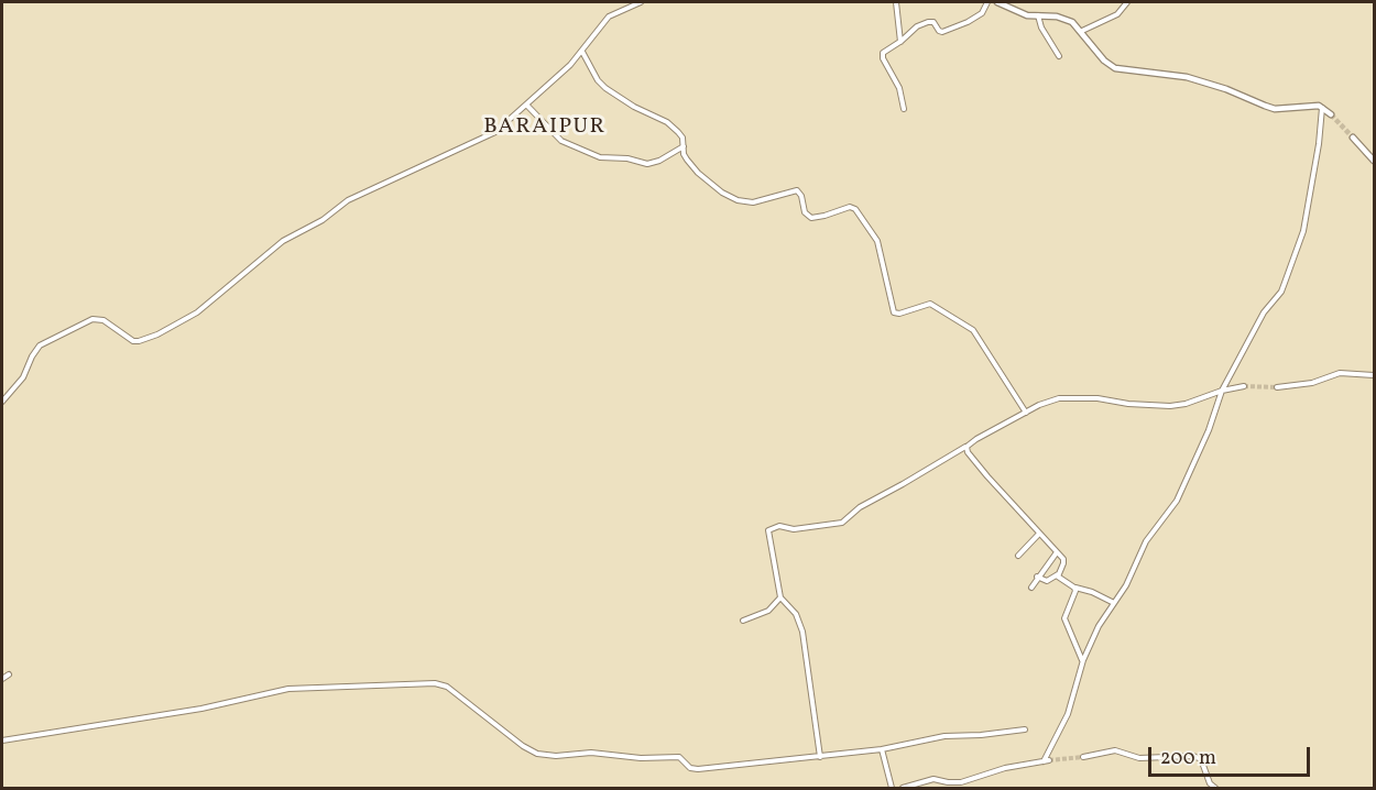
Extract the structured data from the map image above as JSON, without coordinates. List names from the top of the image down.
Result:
{
  "districts": ["BARAIPUR"],
  "scale_bar": "200 m"
}
